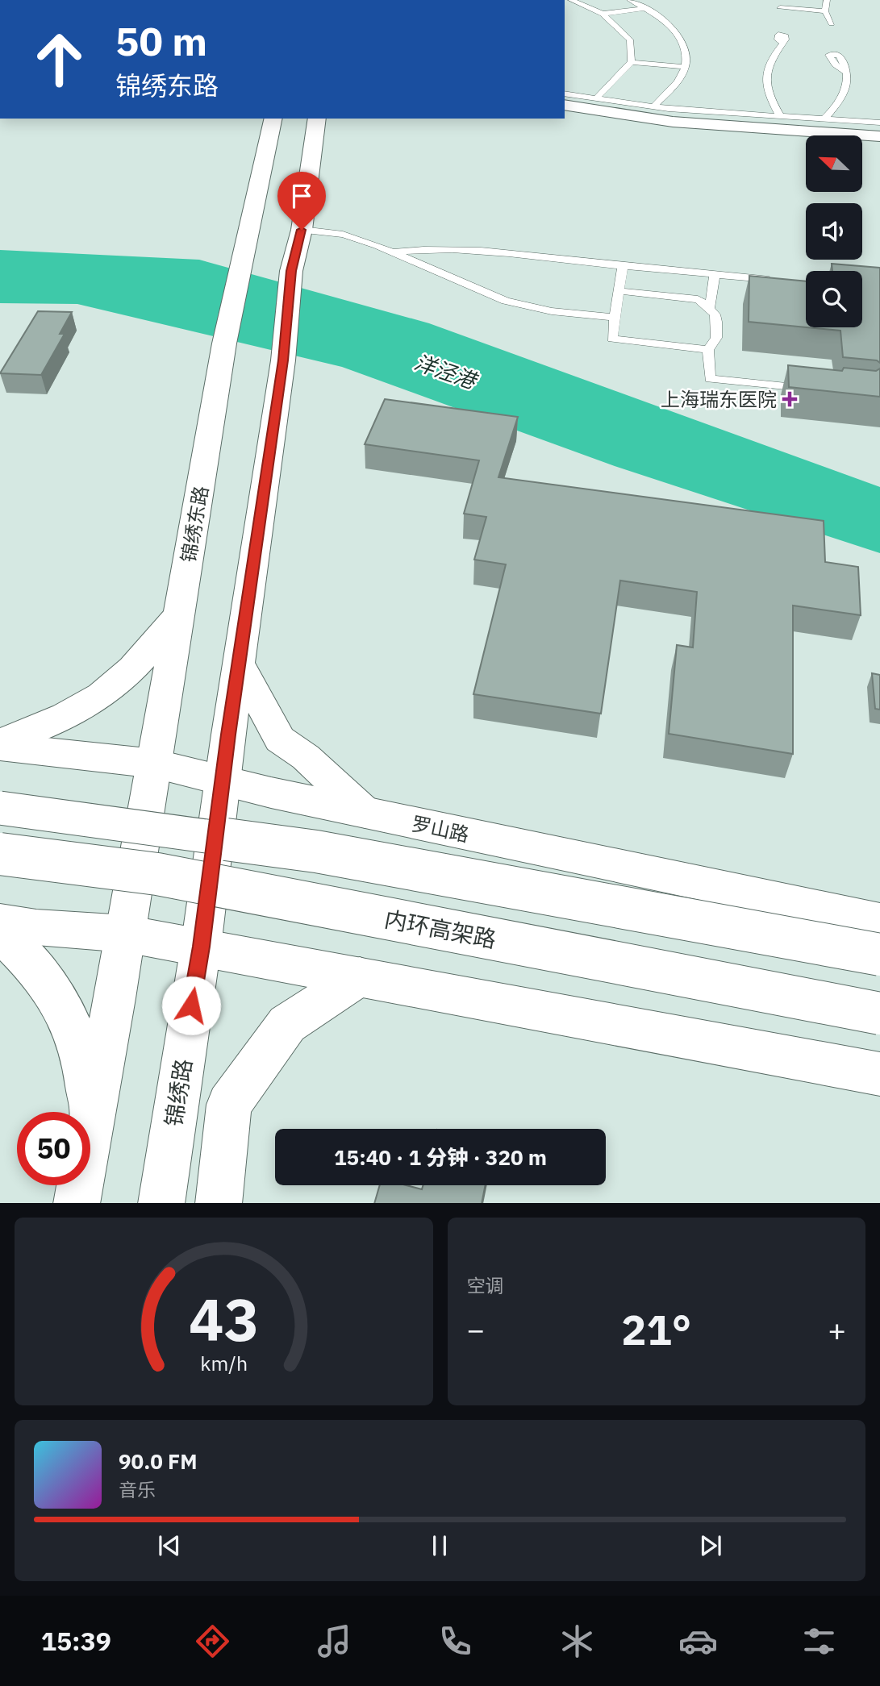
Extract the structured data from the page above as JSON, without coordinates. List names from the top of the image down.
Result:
{
  "streets": {
    "main road": [
      "锦绣东路",
      "罗山路",
      "内环高架路",
      "锦绣路"
    ]
  },
  "crossings": [
    ["锦绣东路", "罗山路"],
    ["罗山路", "锦绣路"]
  ],
  "water": ["洋泾港"],
  "places": {
    "health": ["上海瑞东医院"]
  },
  "north": "top left",
  "page": {
    "turn": ["50 m", "锦绣东路"],
    "limit": "50",
    "trip": "15:40 · 1 分钟 · 320 m",
    "tile": "空调",
    "heat": ["−", "21°", "+"],
    "song": ["90.0 FM", "音乐"],
    "tabs": "15:39",
    "gauge": ["43", "km/h"]
  }
}
